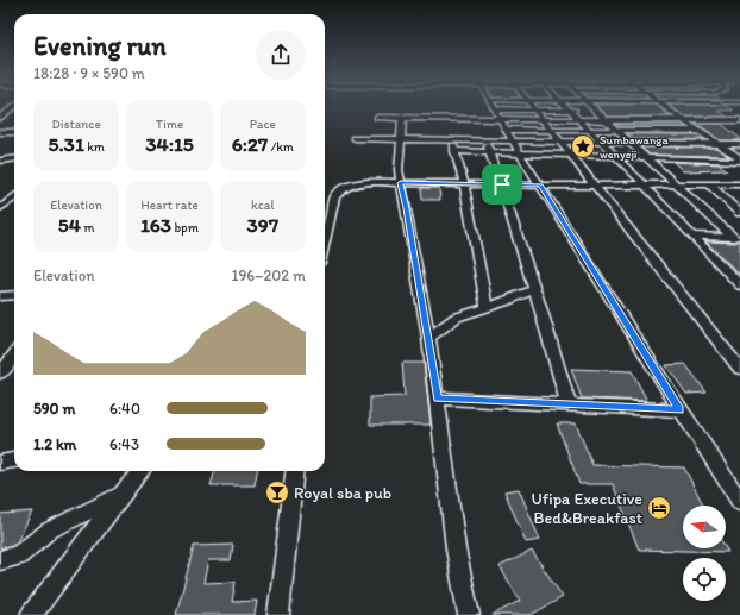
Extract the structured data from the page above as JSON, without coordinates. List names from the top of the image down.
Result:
{
  "places": {
    "place": ["Sumbawanga wenyeji"],
    "bar": ["Royal sba pub"],
    "hotel": ["Ufipa Executive Bed&Breakfast"]
  },
  "north": "left",
  "page": {
    "heading": ["Evening run", "18:28 · 9 × 590 m"],
    "stats": [
      ["Distance", "5.31 km"],
      ["Time", "34:15"],
      ["Pace", "6:27 /km"],
      ["Elevation", "54 m"],
      ["Heart rate", "163 bpm"],
      ["kcal", "397"]
    ],
    "chart": ["Elevation", "196–202 m"],
    "list": [
      {
        "name": "590 m",
        "note": "6:40"
      },
      {
        "name": "1.2 km",
        "note": "6:43"
      }
    ]
  }
}
